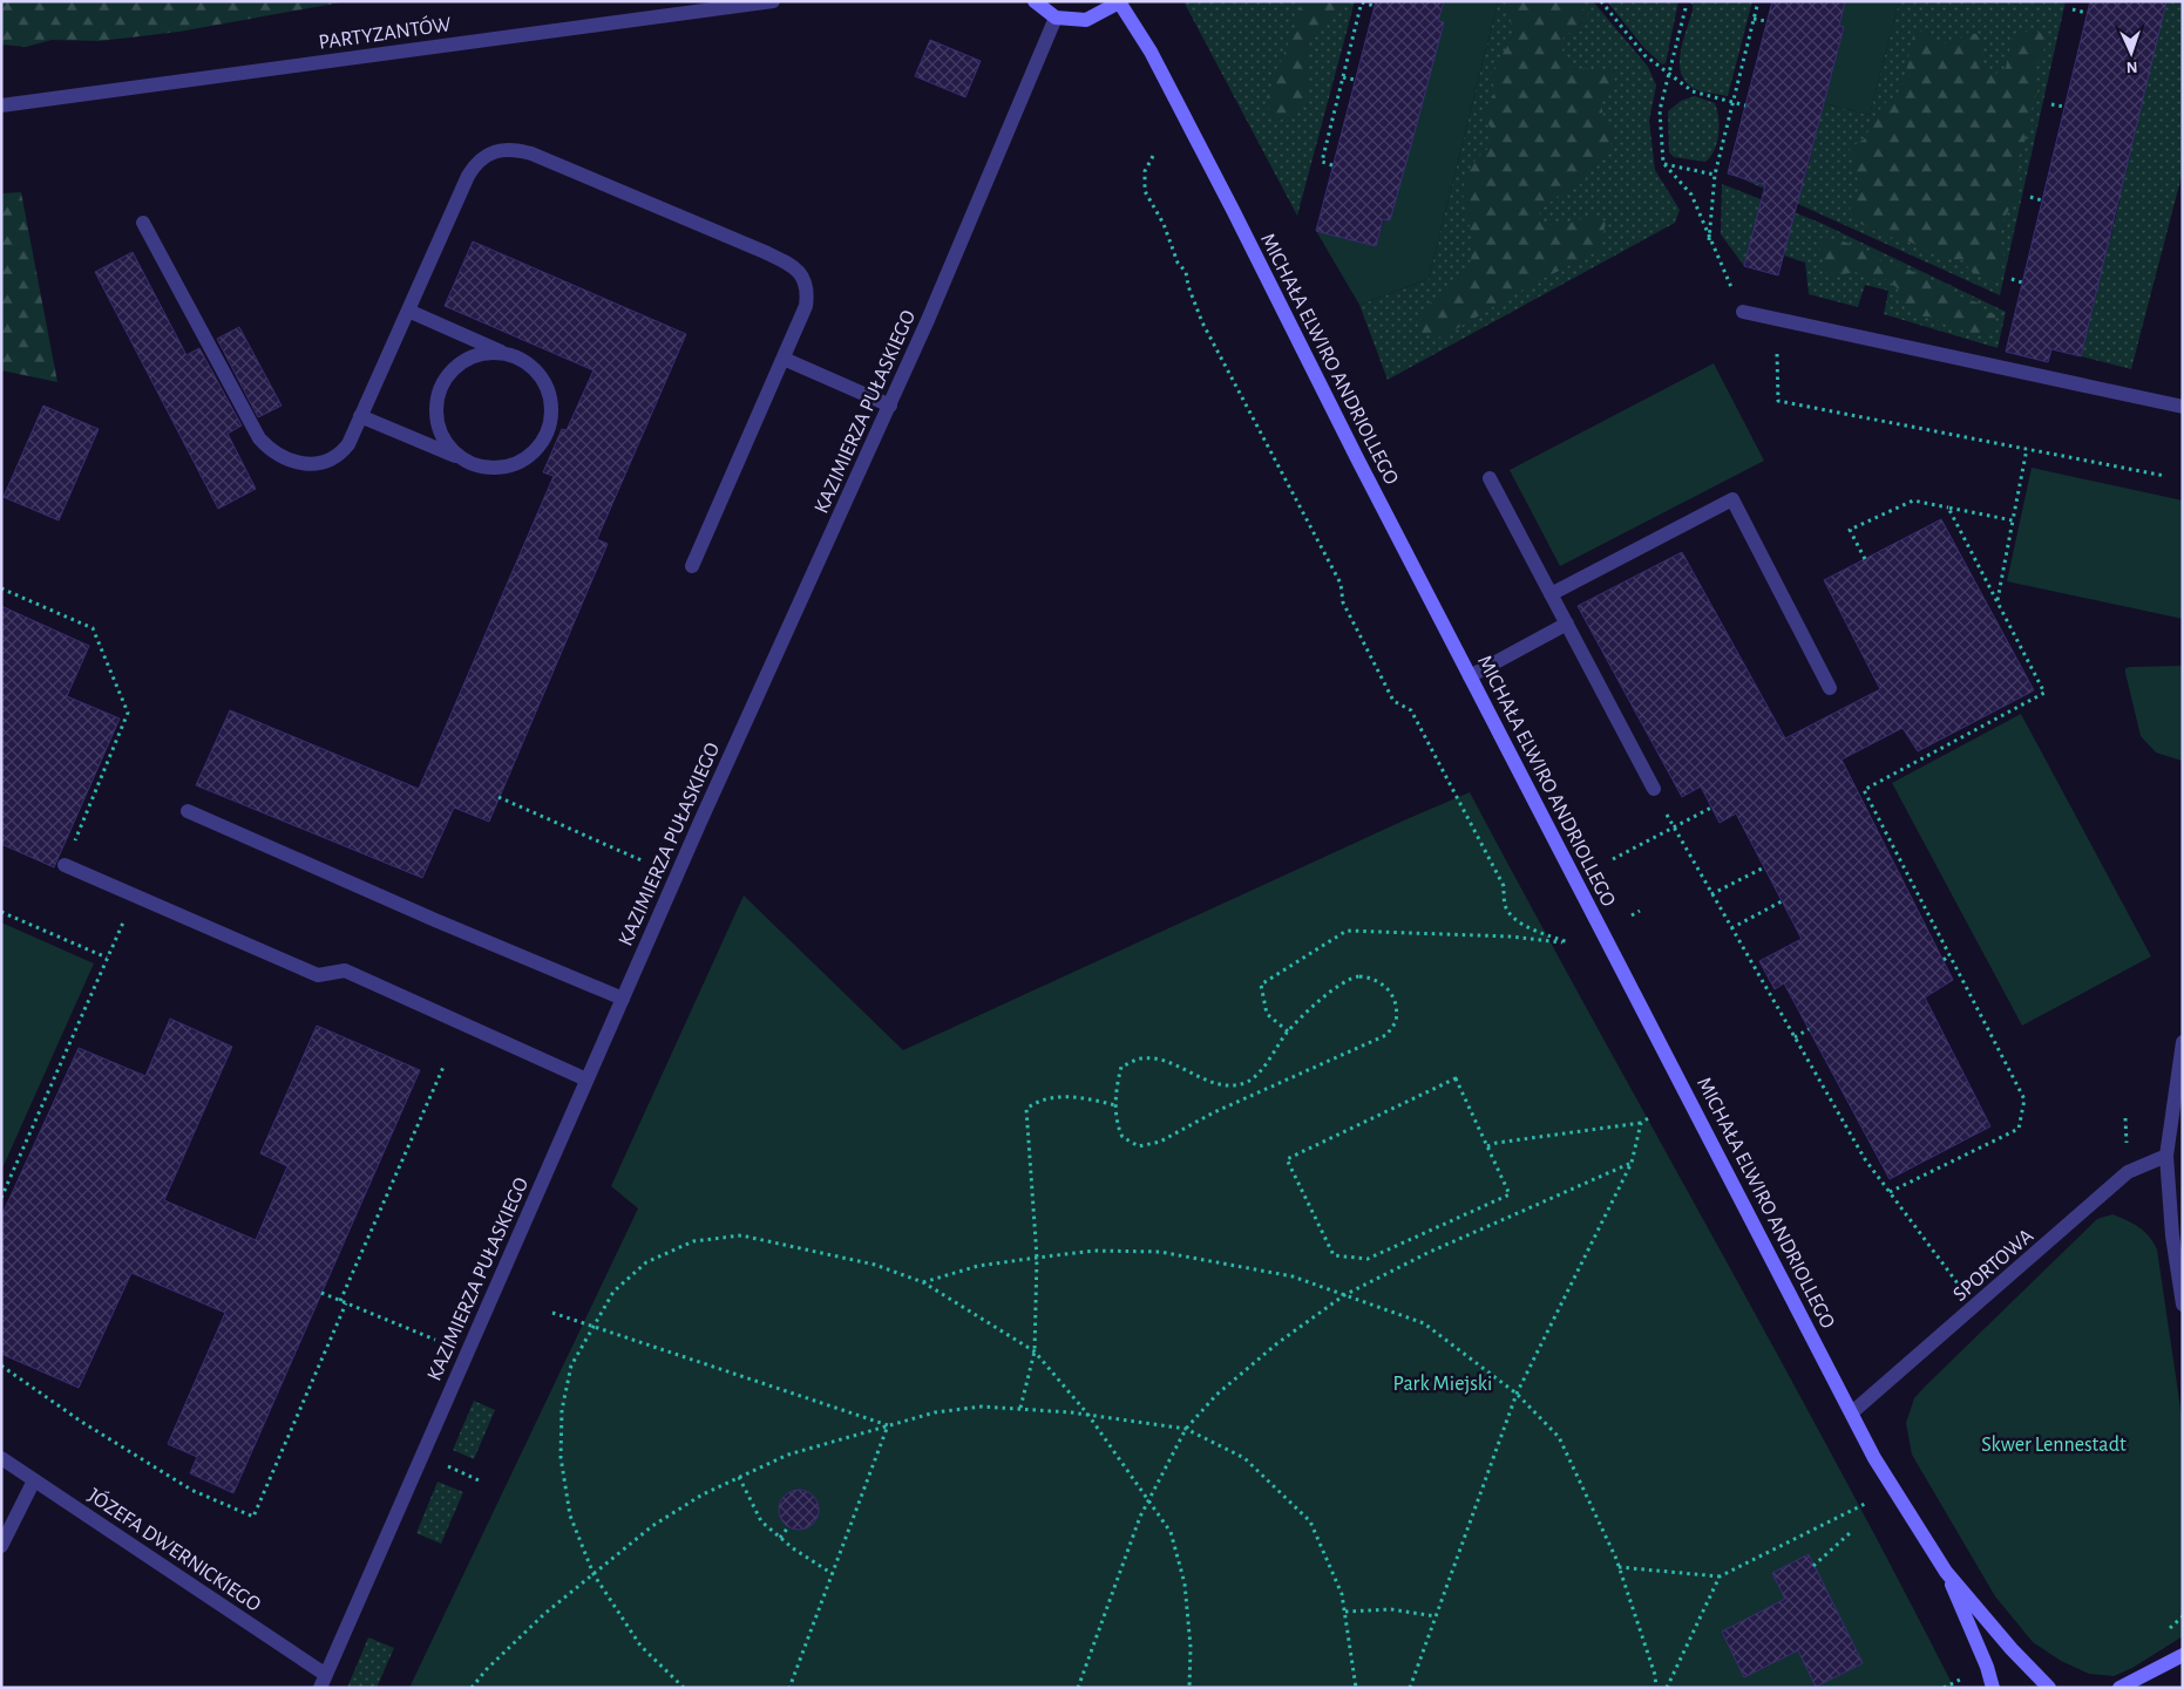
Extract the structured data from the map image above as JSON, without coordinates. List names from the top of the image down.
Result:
{
  "streets": {
    "street": [
      "PARTYZANTÓW",
      "MICHAŁA ELWIRO ANDRIOLLEGO",
      "KAZIMIERZA PUŁASKIEGO",
      "SPORTOWA",
      "JÓZEFA DWERNICKIEGO"
    ]
  },
  "crossings": [
    ["MICHAŁA ELWIRO ANDRIOLLEGO", "SPORTOWA"],
    ["KAZIMIERZA PUŁASKIEGO", "JÓZEFA DWERNICKIEGO"]
  ],
  "parks": ["Park Miejski", "Skwer Lennestadt"],
  "north": "bottom"
}
